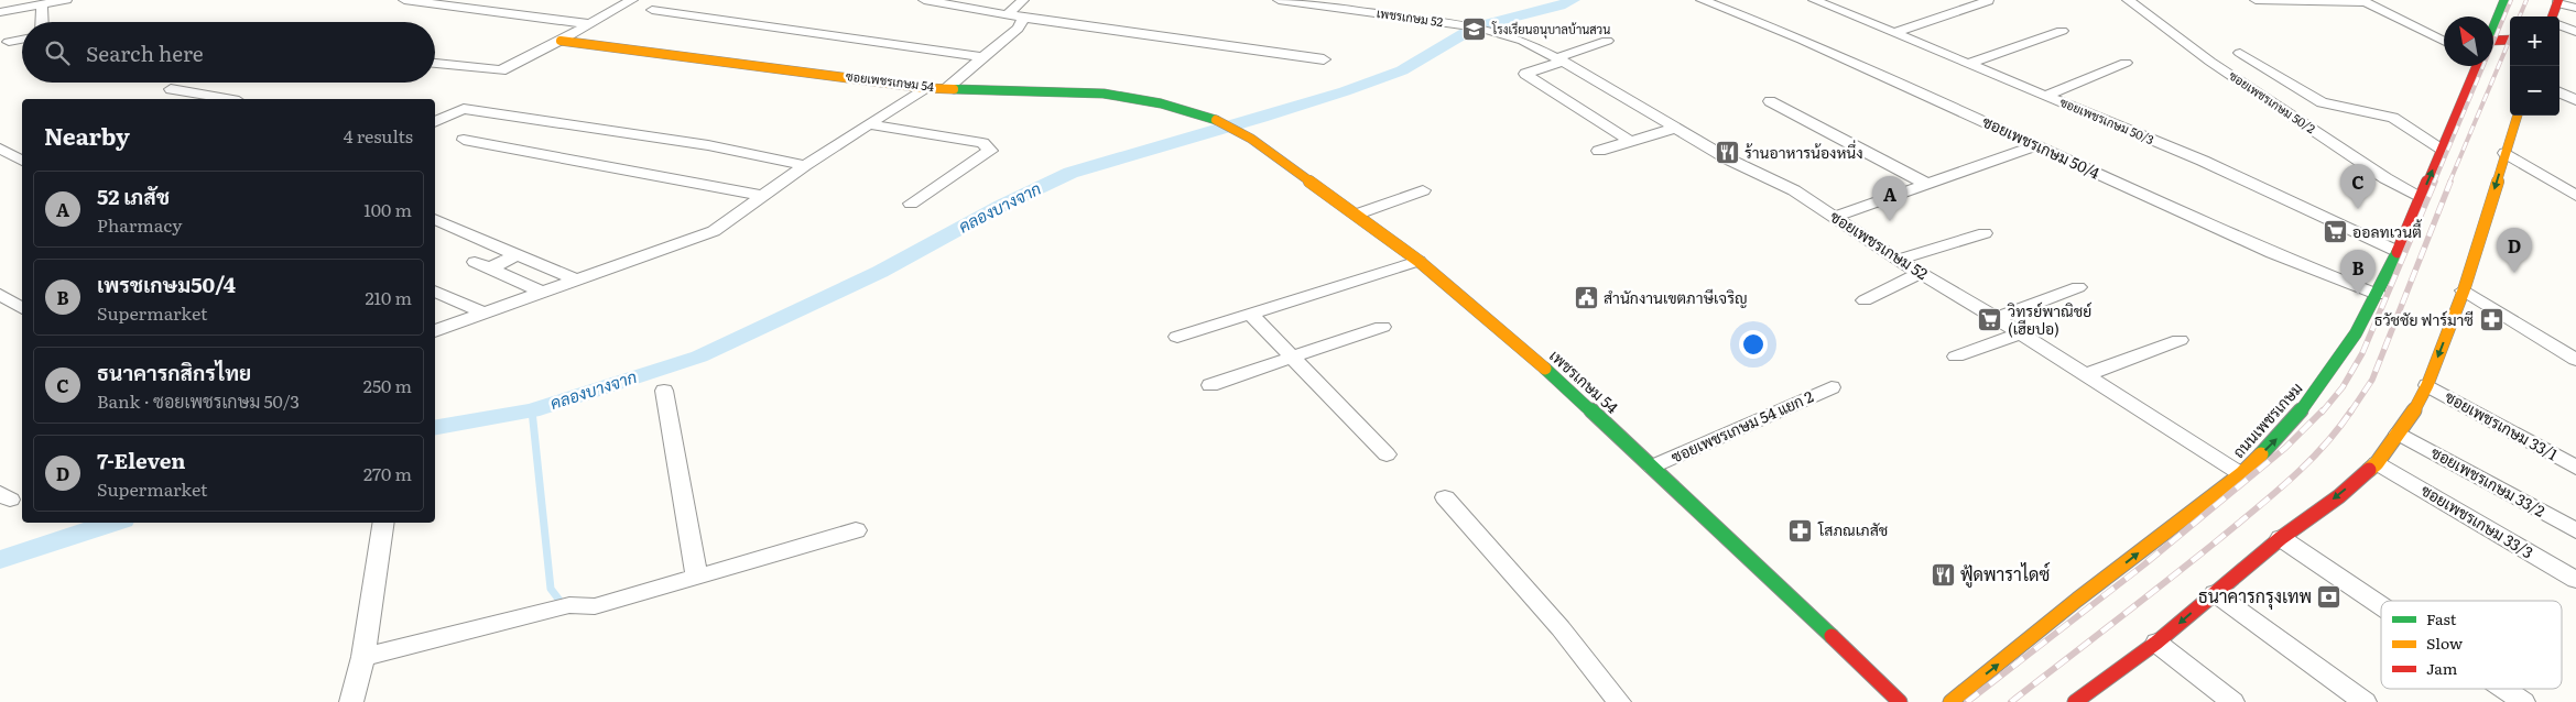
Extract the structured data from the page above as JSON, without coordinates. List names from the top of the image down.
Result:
{
  "streets": {
    "main road": ["ซอยเพชรเกษม 54", "เพชรเกษม 54", "ถนนเพชรเกษม"],
    "street": [
      "เพชรเกษม 52",
      "ซอยเพชรเกษม 50/2",
      "ซอยเพชรเกษม 50/3",
      "ซอยเพชรเกษม 50/4",
      "ซอยเพชรเกษม 52",
      "ซอยเพชรเกษม 33/1",
      "ซอยเพชรเกษม 54 แยก 2",
      "ซอยเพชรเกษม 33/2",
      "ซอยเพชรเกษม 33/3"
    ]
  },
  "crossings": [
    ["เพชรเกษม 52", "ซอยเพชรเกษม 52"],
    ["ซอยเพชรเกษม 54", "เพชรเกษม 54"],
    ["ซอยเพชรเกษม 50/2", "ถนนเพชรเกษม"],
    ["ซอยเพชรเกษม 50/3", "ถนนเพชรเกษม"],
    ["ซอยเพชรเกษม 50/4", "ถนนเพชรเกษม"],
    ["ซอยเพชรเกษม 52", "ถนนเพชรเกษม"],
    ["เพชรเกษม 54", "ซอยเพชรเกษม 54 แยก 2"]
  ],
  "water": ["คลองบางจาก"],
  "places": {
    "school or university": ["โรงเรียนอนุบาลบ้านสวน"],
    "restaurant": ["ร้านอาหารน้องหนึ่ง", "ฟู้ดพาราไดซ์"],
    "supermarket": ["ออลทเวนตี้", "วิทูรย์พาณิชย์ (เฮียปอ)"],
    "public building": ["สำนักงานเขตภาษีเจริญ"],
    "pharmacy": ["ธวัชชัย ฟาร์มาซี", "โสภณเภสัช"],
    "bank": ["ธนาคารกรุงเทพ"]
  },
  "legend": ["Fast", "Slow", "Jam"],
  "north": "top left",
  "page": {
    "map_buttons": ["+", "−"],
    "search": "Search here",
    "heading": ["Nearby", "4 results"],
    "pins": [
      "C",
      "A",
      "D",
      "B"
    ],
    "list": [
      {
        "mark": "A",
        "name": "52 เภสัช",
        "note": "Pharmacy",
        "value": "100 m"
      },
      {
        "mark": "B",
        "name": "เพรชเกษม50/4",
        "note": "Supermarket",
        "value": "210 m"
      },
      {
        "mark": "C",
        "name": "ธนาคารกสิกรไทย",
        "note": "Bank · ซอยเพชรเกษม 50/3",
        "value": "250 m"
      },
      {
        "mark": "D",
        "name": "7-Eleven",
        "note": "Supermarket",
        "value": "270 m"
      }
    ]
  }
}
